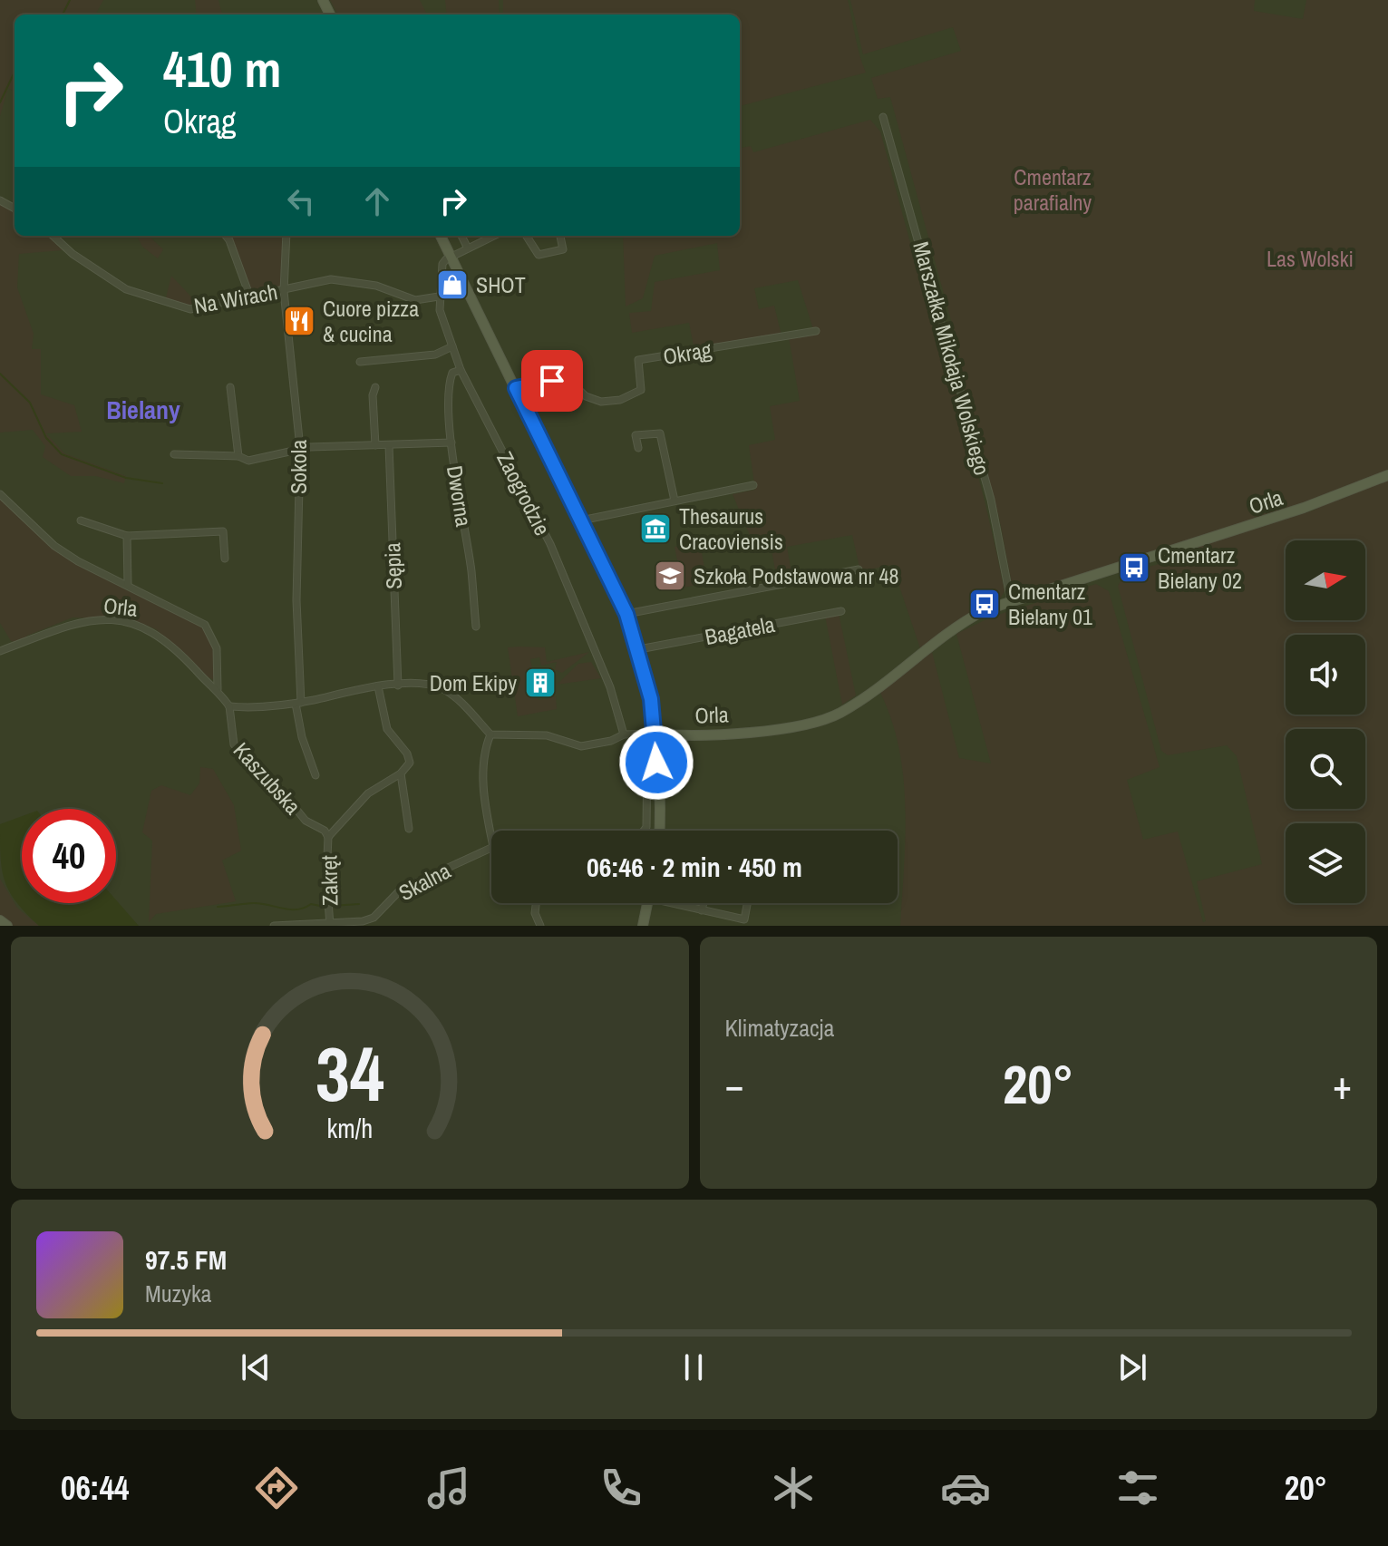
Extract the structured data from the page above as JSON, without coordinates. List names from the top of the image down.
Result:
{
  "streets": {
    "street": [
      "Na Wirach",
      "Okrąg",
      "Marszałka Mikołaja Wolskiego",
      "Sokola",
      "Zaogrodzie",
      "Dworna",
      "Orla",
      "Sępia",
      "Bagatela",
      "Kaszubska",
      "Zakręt",
      "Skalna"
    ]
  },
  "crossings": [
    ["Na Wirach", "Sokola"],
    ["Na Wirach", "Zaogrodzie"],
    ["Marszałka Mikołaja Wolskiego", "Orla"],
    ["Zaogrodzie", "Dworna"],
    ["Zaogrodzie", "Orla"],
    ["Orla", "Kaszubska"],
    ["Kaszubska", "Zakręt"],
    ["Zakręt", "Skalna"]
  ],
  "districts": ["Bielany"],
  "parks": ["Cmentarz parafialny", "Las Wolski"],
  "places": {
    "shop": ["SHOT"],
    "restaurant": ["Cuore pizza & cucina"],
    "museum": ["Thesaurus Cracoviensis"],
    "bus stop": ["Cmentarz Bielany 02", "Cmentarz Bielany 01"],
    "school or university": ["Szkoła Podstawowa nr 48"],
    "building": ["Dom Ekipy"]
  },
  "north": "right",
  "page": {
    "turn": ["410 m", "Okrąg"],
    "limit": "40",
    "trip": "06:46 · 2 min · 450 m",
    "tile": "Klimatyzacja",
    "heat": ["−", "20°", "+"],
    "song": ["97.5 FM", "Muzyka"],
    "tabs": ["06:44", "20°"],
    "gauge": ["34", "km/h"]
  }
}
